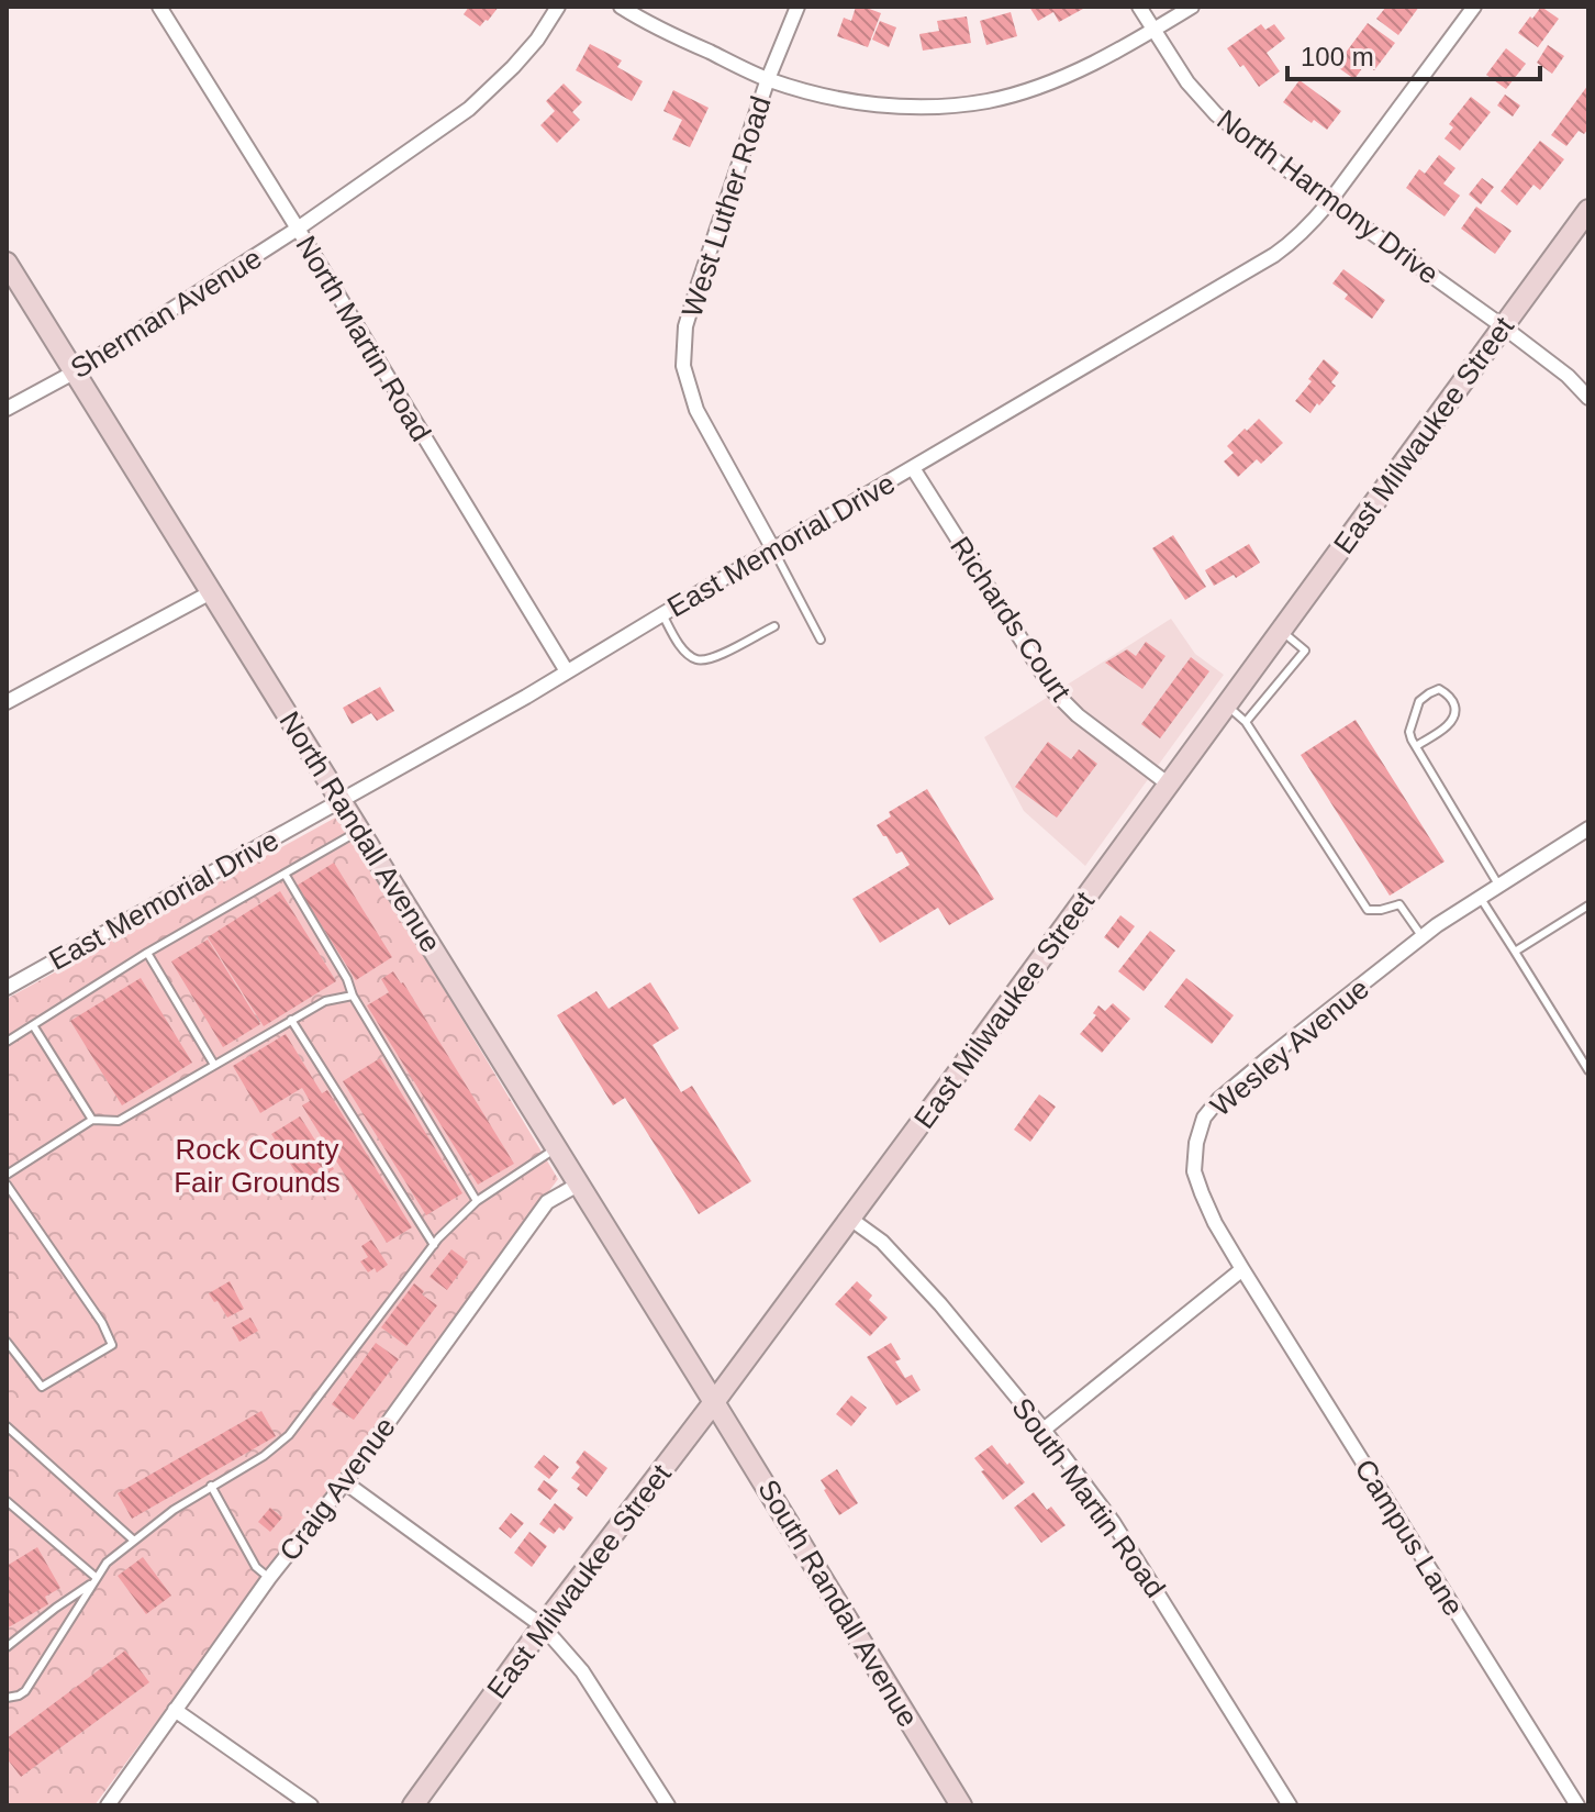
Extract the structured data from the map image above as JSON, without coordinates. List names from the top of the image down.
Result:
{
  "streets": {
    "main road": ["East Milwaukee Street", "North Randall Avenue", "South Randall Avenue"],
    "street": [
      "North Harmony Drive",
      "West Luther Road",
      "Sherman Avenue",
      "North Martin Road",
      "East Memorial Drive",
      "Richards Court",
      "Wesley Avenue",
      "Craig Avenue",
      "South Martin Road",
      "Campus Lane"
    ]
  },
  "crossings": [
    ["North Harmony Drive", "East Milwaukee Street"],
    ["North Harmony Drive", "East Memorial Drive"],
    ["West Luther Road", "East Memorial Drive"],
    ["Sherman Avenue", "North Martin Road"],
    ["Sherman Avenue", "North Randall Avenue"],
    ["North Martin Road", "East Memorial Drive"],
    ["East Milwaukee Street", "Richards Court"],
    ["East Milwaukee Street", "North Randall Avenue"],
    ["East Milwaukee Street", "South Martin Road"],
    ["East Milwaukee Street", "South Randall Avenue"],
    ["East Memorial Drive", "Richards Court"],
    ["East Memorial Drive", "North Randall Avenue"],
    ["North Randall Avenue", "Craig Avenue"],
    ["North Randall Avenue", "South Randall Avenue"],
    ["Wesley Avenue", "Campus Lane"]
  ],
  "parks": ["Rock County Fair Grounds"],
  "scale_bar": "100 m"
}
